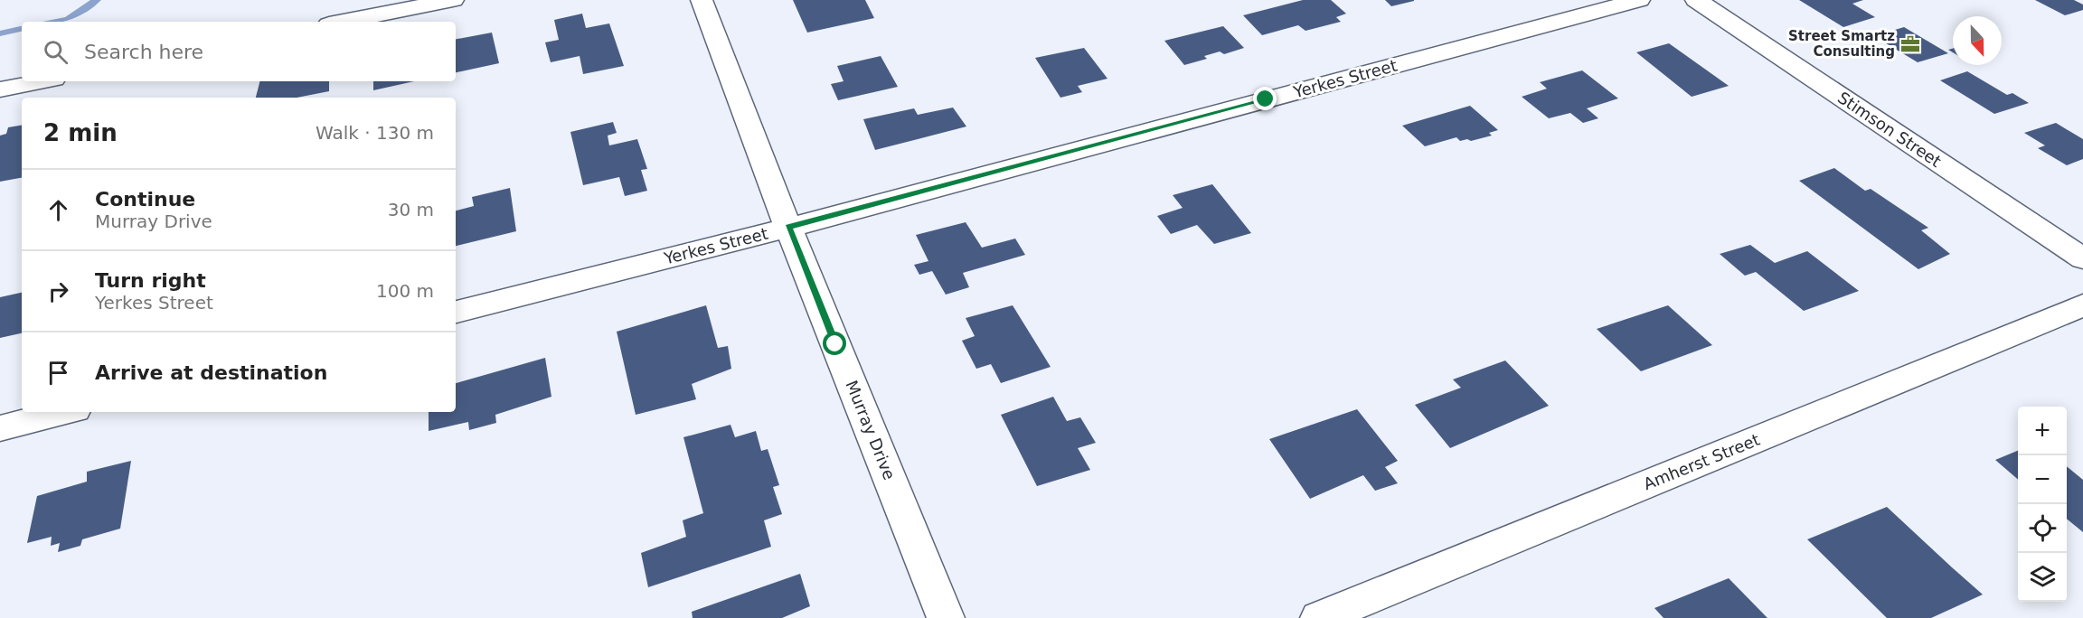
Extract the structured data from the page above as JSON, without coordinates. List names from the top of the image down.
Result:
{
  "streets": {
    "street": [
      "Yerkes Street",
      "Stimson Street",
      "Murray Drive",
      "Amherst Street"
    ]
  },
  "crossings": [
    ["Yerkes Street", "Murray Drive"]
  ],
  "places": {
    "office": ["Street Smartz Consulting"]
  },
  "north": "bottom",
  "page": {
    "search": "Search here",
    "heading": ["2 min", "Walk · 130 m"],
    "list": [
      ["Continue", "Murray Drive", "30 m"],
      ["Turn right", "Yerkes Street", "100 m"],
      "Arrive at destination"
    ],
    "map_buttons": ["+", "−"]
  }
}
